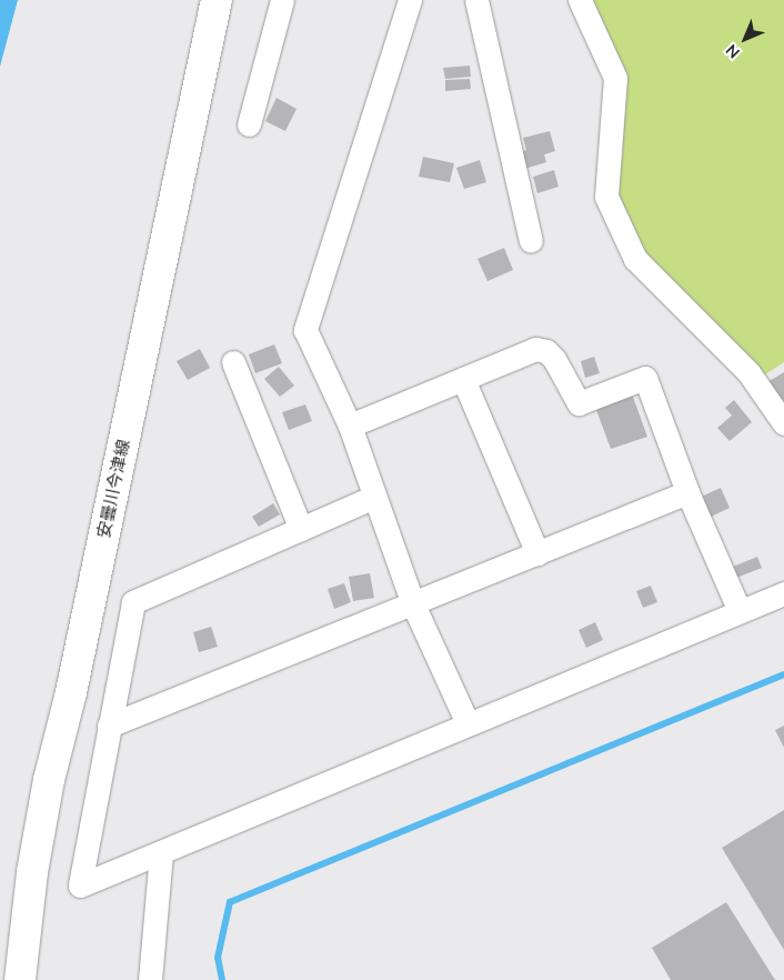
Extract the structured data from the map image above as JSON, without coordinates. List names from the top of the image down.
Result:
{
  "streets": {
    "main road": ["安曇川今津線"]
  },
  "north": "bottom left"
}
